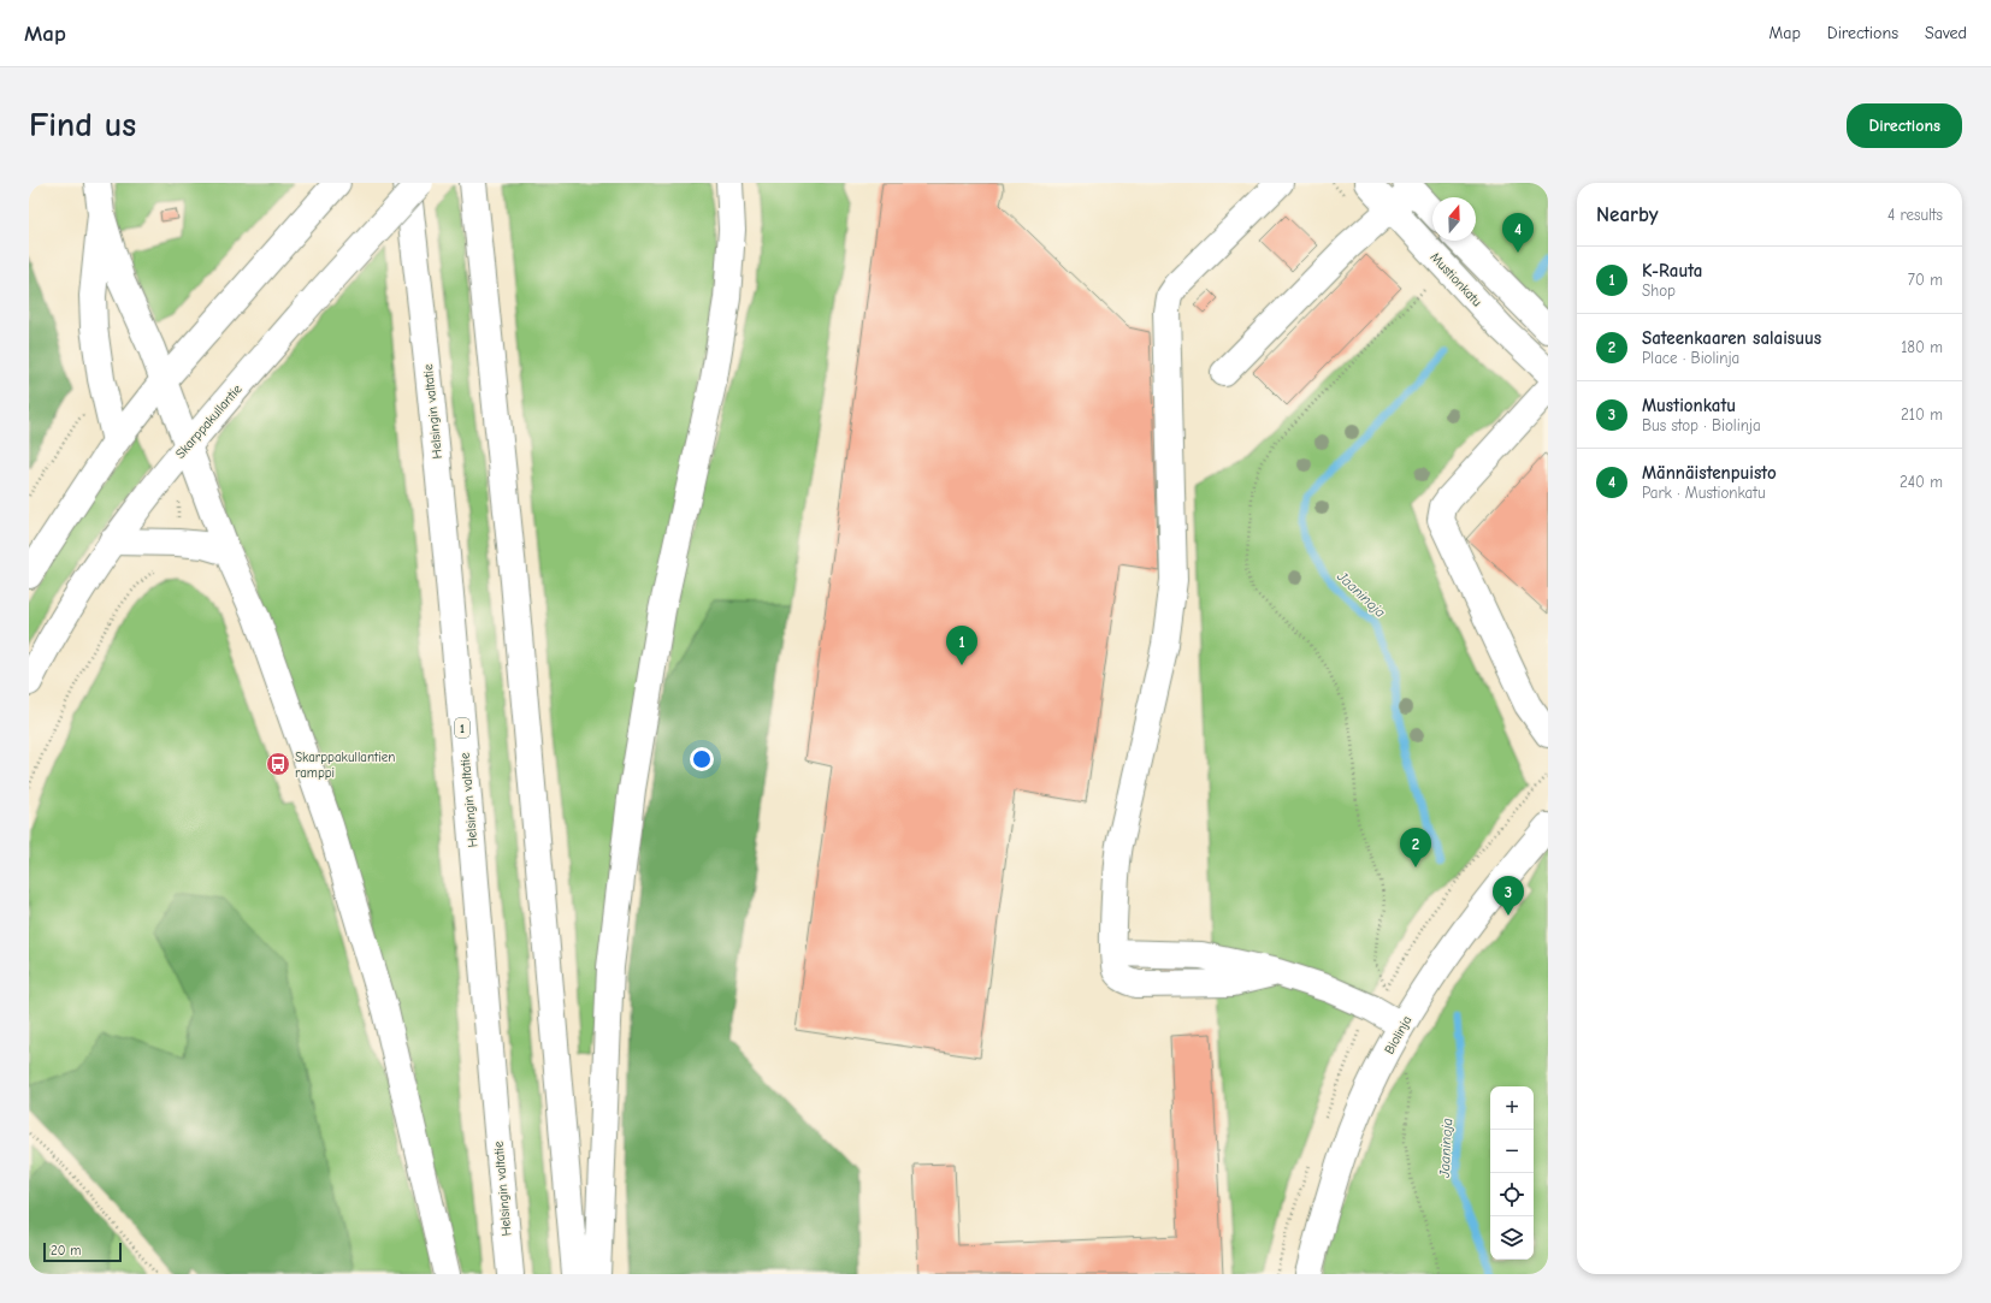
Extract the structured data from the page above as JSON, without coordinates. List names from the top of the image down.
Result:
{
  "streets": {
    "main road": [
      "Mustionkatu",
      "Helsingin valtatie",
      "Skarppakullantie",
      "1",
      "Biolinja"
    ]
  },
  "water": ["Jaaninoja"],
  "places": {
    "bus stop": ["Skarppakullantien ramppi"]
  },
  "scale_bar": "20 m",
  "north": "top",
  "page": {
    "header": "Map",
    "nav": ["Map", "Directions", "Saved"],
    "buttons": "Directions",
    "title": "Find us",
    "heading": ["Nearby", "4 results"],
    "pins": [
      "4",
      "1",
      "2",
      "3"
    ],
    "list": [
      {
        "mark": "1",
        "name": "K-Rauta",
        "note": "Shop",
        "value": "70 m"
      },
      {
        "mark": "2",
        "name": "Sateenkaaren salaisuus",
        "note": "Place · Biolinja",
        "value": "180 m"
      },
      {
        "mark": "3",
        "name": "Mustionkatu",
        "note": "Bus stop · Biolinja",
        "value": "210 m"
      },
      {
        "mark": "4",
        "name": "Männäistenpuisto",
        "note": "Park · Mustionkatu",
        "value": "240 m"
      }
    ],
    "map_buttons": ["+", "−"],
    "scale": "20 m"
  }
}
